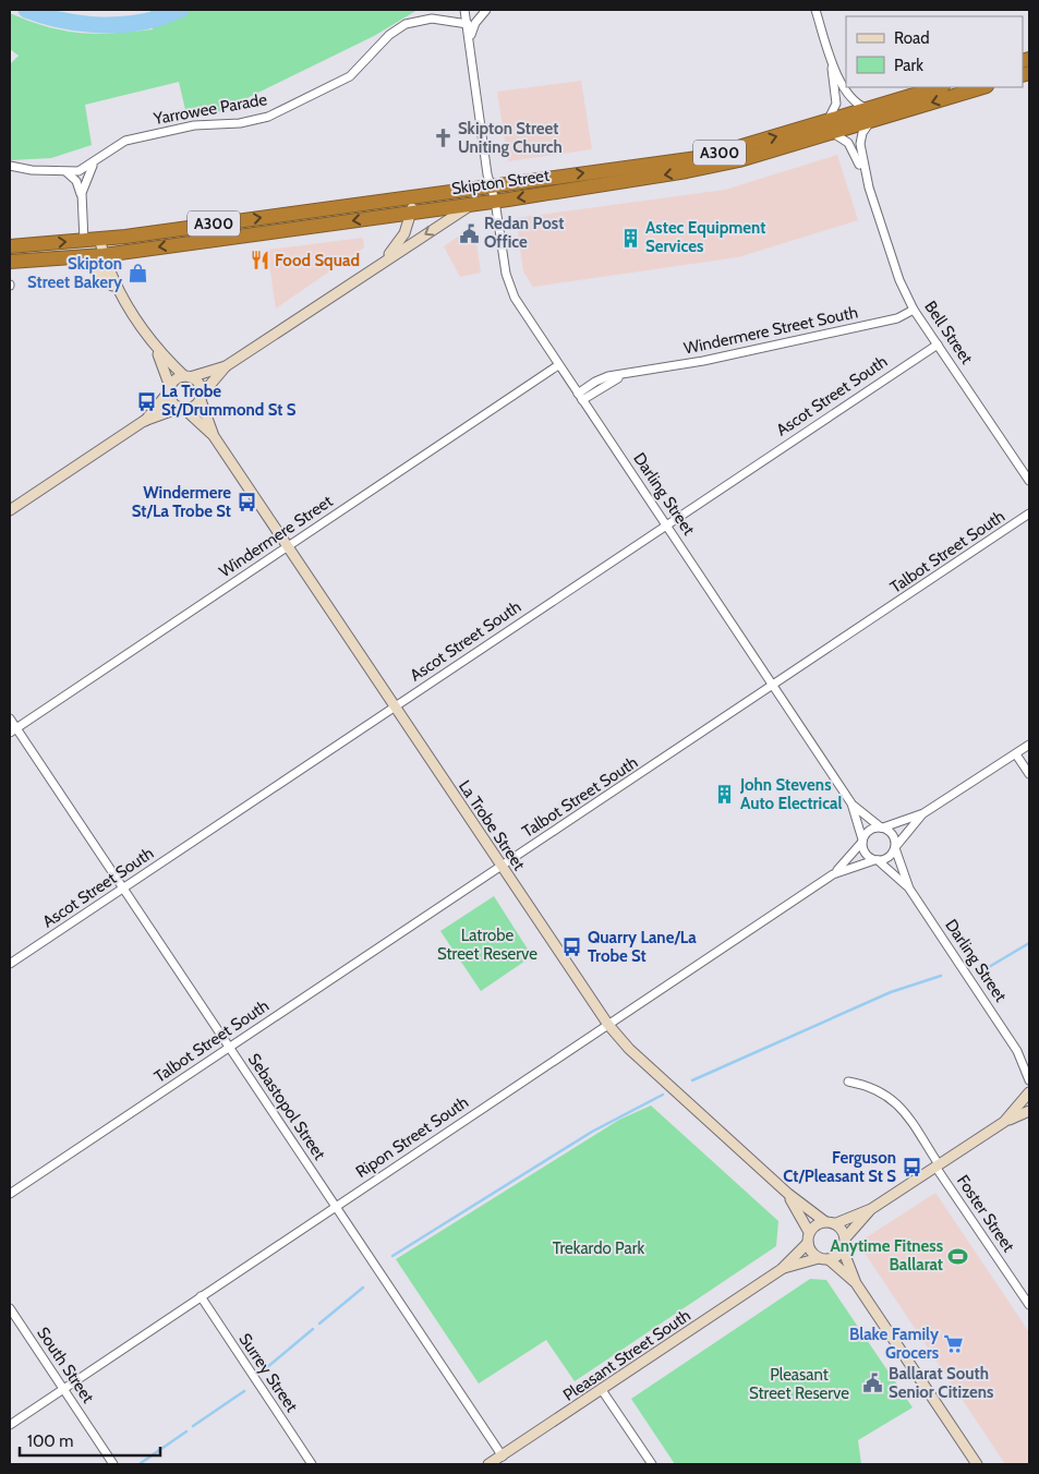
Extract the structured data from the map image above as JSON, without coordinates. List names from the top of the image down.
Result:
{
  "streets": {
    "highway": ["A300", "Skipton Street"],
    "main road": ["La Trobe Street", "Pleasant Street South"],
    "street": [
      "Yarrowee Parade",
      "Windermere Street South",
      "Bell Street",
      "Ascot Street South",
      "Darling Street",
      "Windermere Street",
      "Talbot Street South",
      "Sebastopol Street",
      "Ripon Street South",
      "Foster Street",
      "South Street",
      "Surrey Street"
    ]
  },
  "crossings": [
    ["Yarrowee Parade", "Skipton Street"],
    ["Skipton Street", "Bell Street"],
    ["Skipton Street", "Darling Street"],
    ["Windermere Street South", "Bell Street"],
    ["Windermere Street South", "Darling Street"],
    ["Bell Street", "Ascot Street South"],
    ["Ascot Street South", "Darling Street"],
    ["Ascot Street South", "La Trobe Street"],
    ["Ascot Street South", "Sebastopol Street"],
    ["Darling Street", "Windermere Street"],
    ["Darling Street", "Talbot Street South"],
    ["Darling Street", "Ripon Street South"],
    ["Windermere Street", "La Trobe Street"],
    ["Windermere Street", "Sebastopol Street"],
    ["Talbot Street South", "La Trobe Street"],
    ["Talbot Street South", "Sebastopol Street"],
    ["La Trobe Street", "Ripon Street South"],
    ["La Trobe Street", "Pleasant Street South"],
    ["Sebastopol Street", "Ripon Street South"],
    ["Sebastopol Street", "Pleasant Street South"],
    ["Ripon Street South", "South Street"],
    ["Ripon Street South", "Surrey Street"]
  ],
  "parks": ["Latrobe Street Reserve", "Trekardo Park", "Pleasant Street Reserve"],
  "places": {
    "church": ["Skipton Street Uniting Church"],
    "public building": ["Redan Post Office", "Ballarat South Senior Citizens"],
    "building": ["Astec Equipment Services", "John Stevens Auto Electrical"],
    "restaurant": ["Food Squad"],
    "shop": ["Skipton Street Bakery"],
    "bus stop": [
      "La Trobe St/Drummond St S",
      "Windermere St/La Trobe St",
      "Quarry Lane/La Trobe St",
      "Ferguson Ct/Pleasant St S"
    ],
    "sports": ["Anytime Fitness Ballarat"],
    "supermarket": ["Blake Family Grocers"]
  },
  "legend": ["Road", "Park"],
  "scale_bar": "100 m"
}
